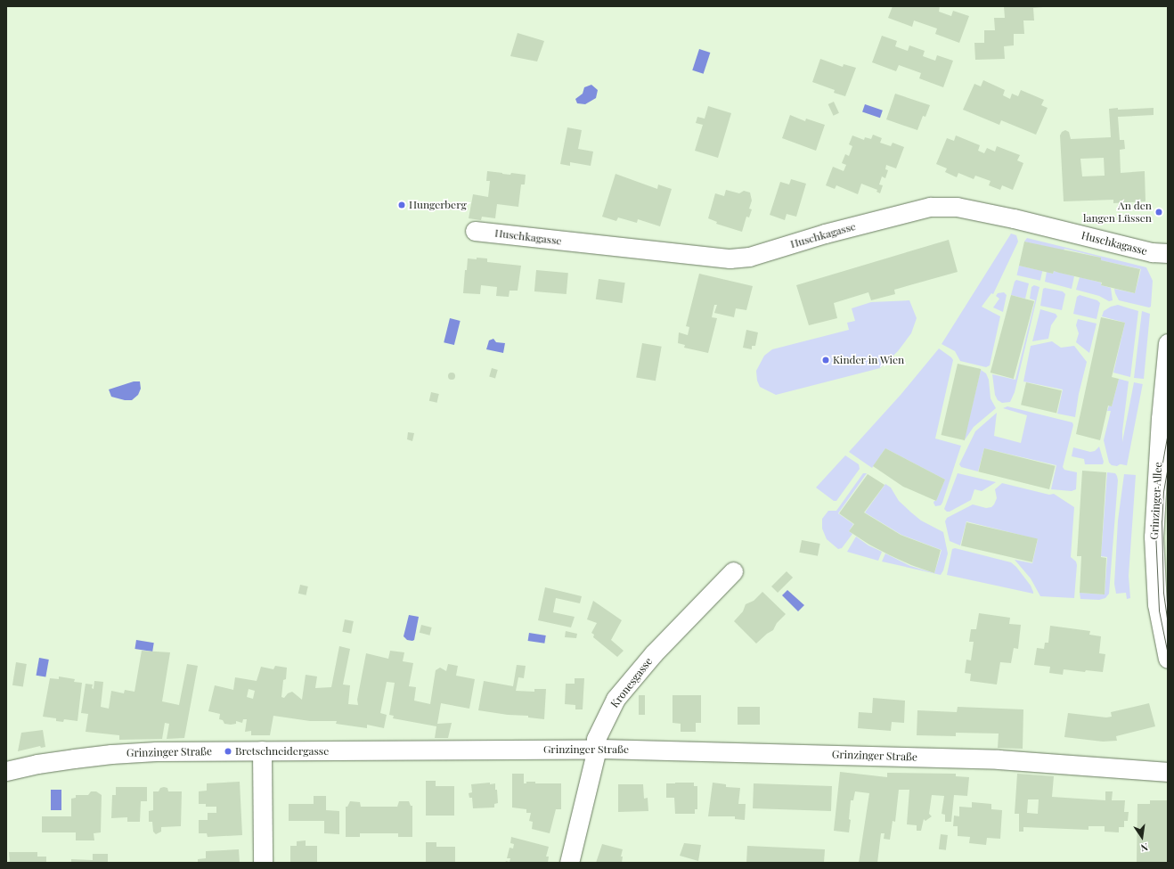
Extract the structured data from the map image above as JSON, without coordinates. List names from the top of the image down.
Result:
{
  "streets": {
    "street": [
      "Huschkagasse",
      "Grinzinger Allee",
      "Kronesgasse",
      "Grinzinger Straße"
    ]
  },
  "crossings": [
    ["Kronesgasse", "Grinzinger Straße"]
  ],
  "places": [
    "Hungerberg",
    "An den langen Lüssen",
    "Kinder in Wien",
    "Bretschneidergasse"
  ],
  "north": "bottom"
}
